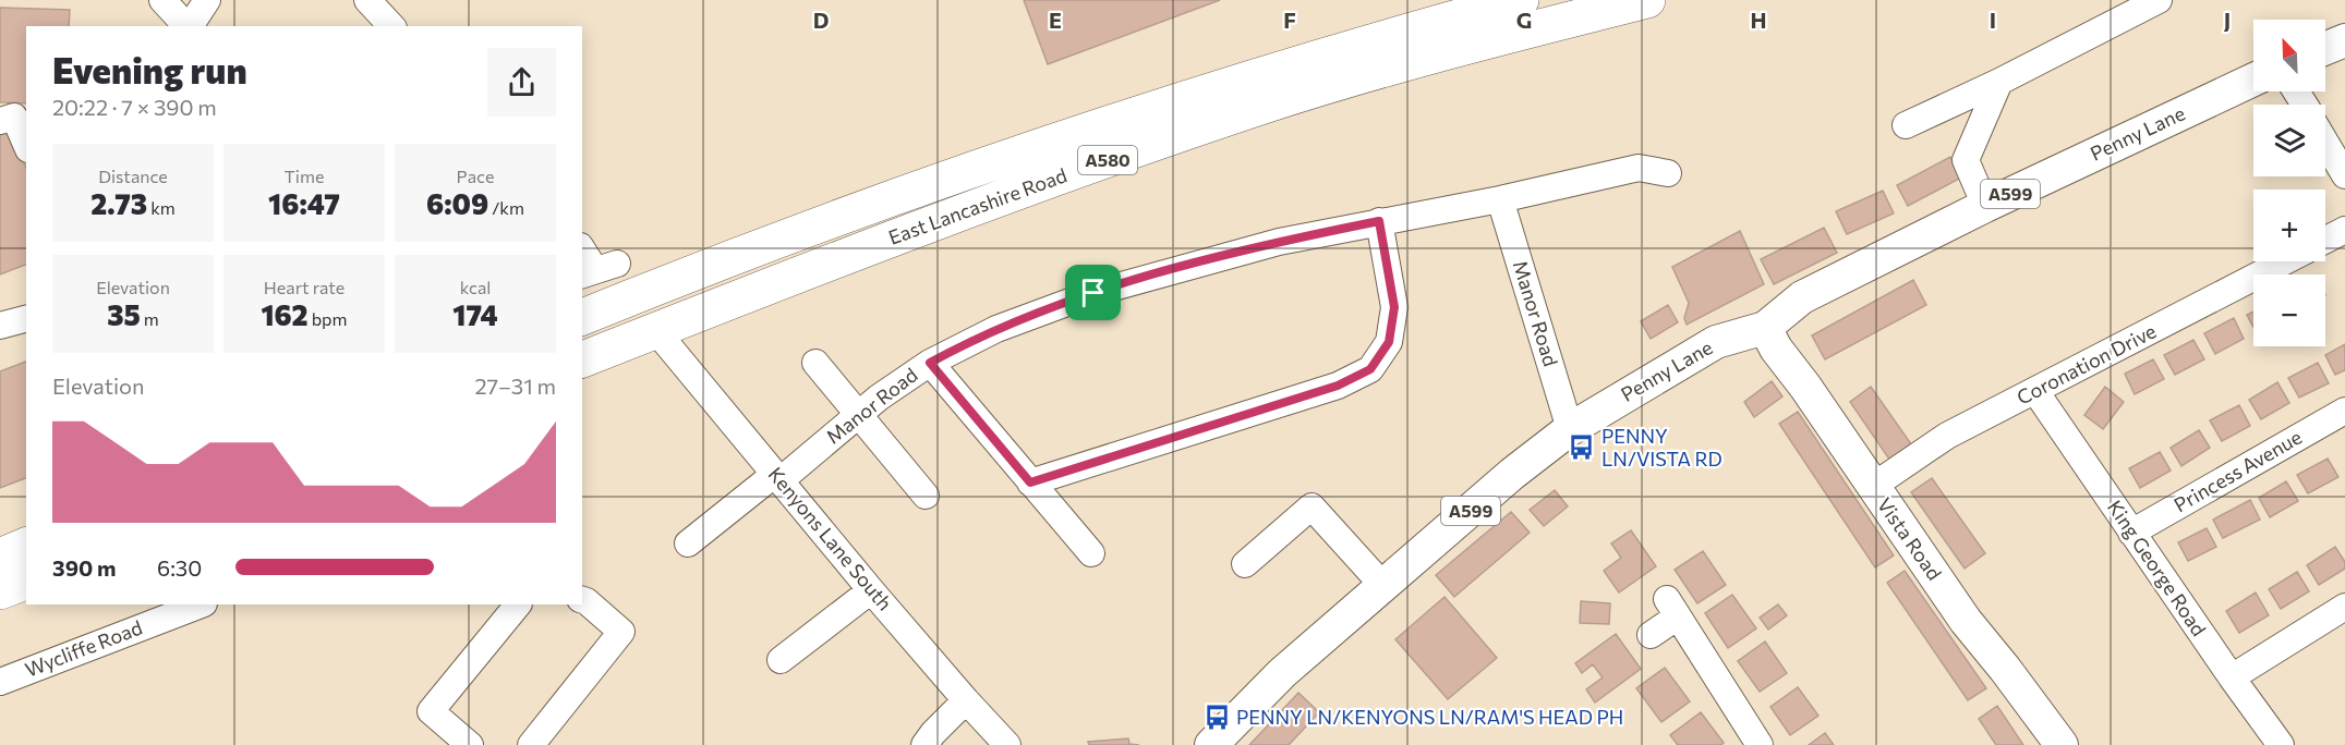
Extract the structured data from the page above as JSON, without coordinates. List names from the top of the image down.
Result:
{
  "streets": {
    "highway": ["A580", "East Lancashire Road"],
    "main road": ["Penny Lane", "A599", "Vista Road"],
    "street": [
      "Manor Road",
      "Coronation Drive",
      "Princess Avenue",
      "Kenyons Lane South",
      "King George Road",
      "Wycliffe Road"
    ]
  },
  "crossings": [
    ["Penny Lane", "Manor Road"],
    ["Penny Lane", "Vista Road"],
    ["East Lancashire Road", "Kenyons Lane South"],
    ["Manor Road", "Kenyons Lane South"],
    ["Coronation Drive", "Vista Road"],
    ["Coronation Drive", "King George Road"],
    ["Princess Avenue", "King George Road"]
  ],
  "places": {
    "bus stop": ["PENNY LN/VISTA RD", "PENNY LN/KENYONS LN/RAM'S HEAD PH"]
  },
  "north": "top left",
  "page": {
    "map_buttons": ["+", "−"],
    "heading": ["Evening run", "20:22 · 7 × 390 m"],
    "stats": [
      ["Distance", "2.73 km"],
      ["Time", "16:47"],
      ["Pace", "6:09 /km"],
      ["Elevation", "35 m"],
      ["Heart rate", "162 bpm"],
      ["kcal", "174"]
    ],
    "chart": ["Elevation", "27–31 m"],
    "list": [
      {
        "name": "390 m",
        "note": "6:30"
      }
    ]
  },
  "grid": {
    "columns": [
      "D",
      "E",
      "F",
      "G",
      "H",
      "I",
      "J"
    ]
  }
}
